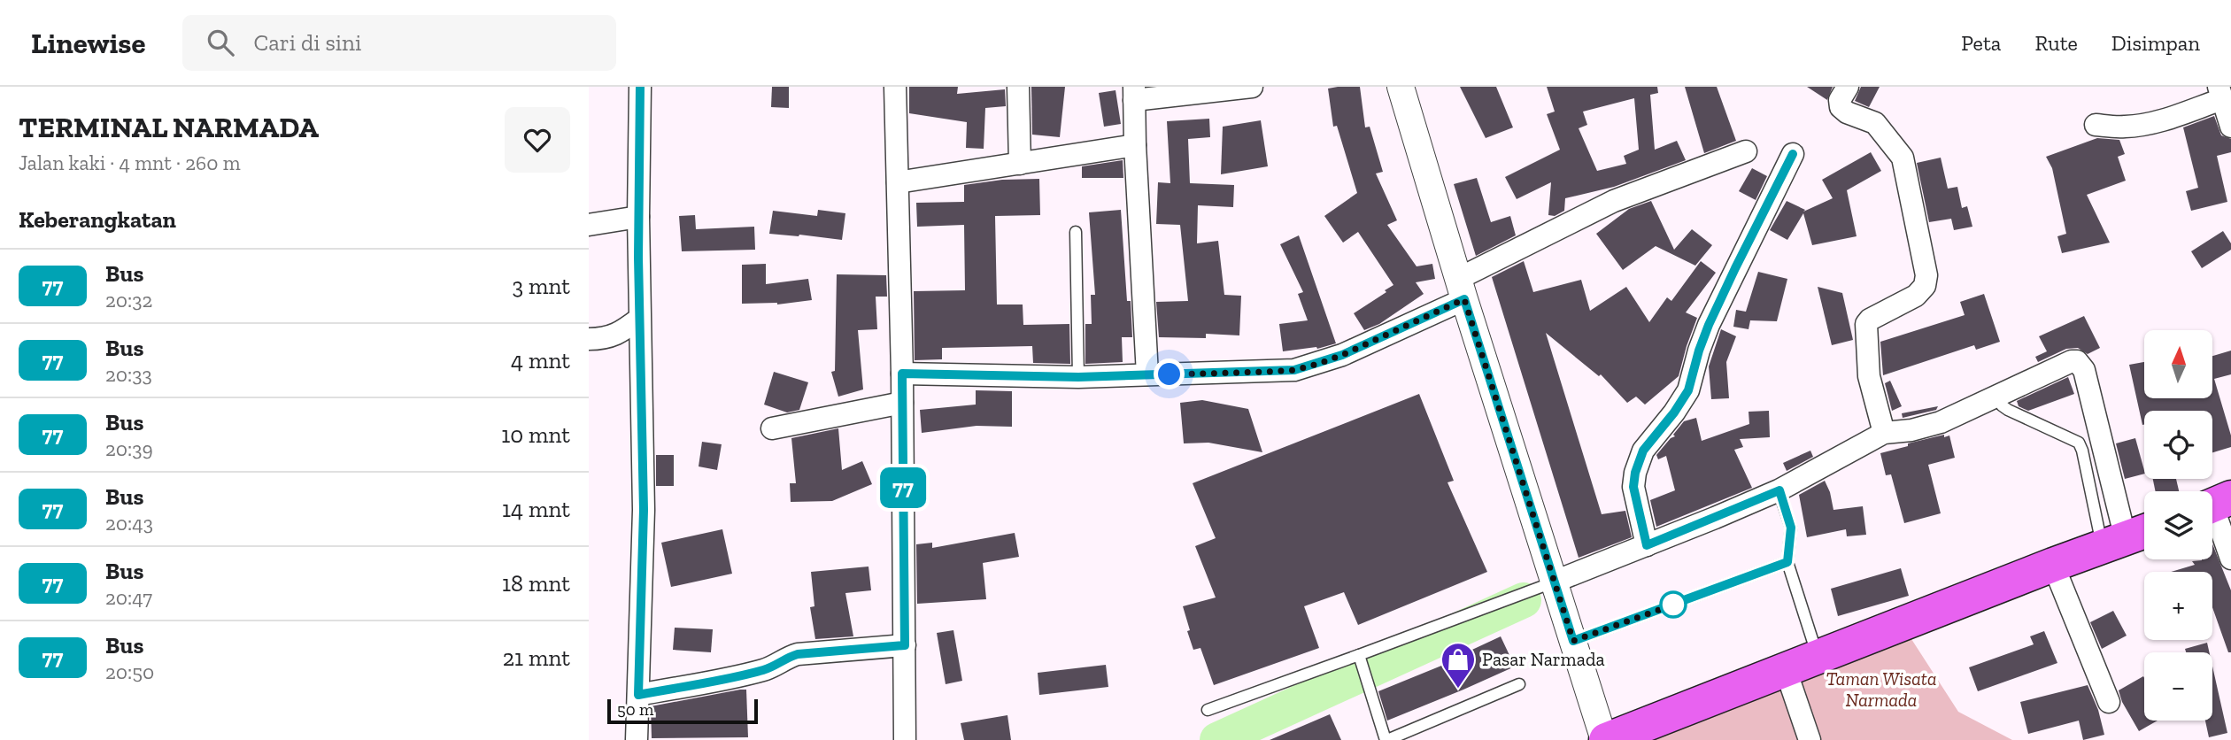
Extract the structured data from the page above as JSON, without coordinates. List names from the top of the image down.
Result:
{
  "parks": ["Taman Wisata Narmada"],
  "places": {
    "shop": ["Pasar Narmada"]
  },
  "lines": ["bus line 77"],
  "scale_bar": "50 m",
  "north": "top",
  "page": {
    "header": "Linewise",
    "search": "Cari di sini",
    "nav": ["Peta", "Rute", "Disimpan"],
    "heading": [
      ["TERMINAL NARMADA", "Jalan kaki · 4 mnt · 260 m"],
      "Keberangkatan"
    ],
    "on_map": "77",
    "list": [
      {
        "mark": "77",
        "name": "Bus",
        "note": "20:32",
        "value": "3 mnt"
      },
      {
        "mark": "77",
        "name": "Bus",
        "note": "20:33",
        "value": "4 mnt"
      },
      {
        "mark": "77",
        "name": "Bus",
        "note": "20:39",
        "value": "10 mnt"
      },
      {
        "mark": "77",
        "name": "Bus",
        "note": "20:43",
        "value": "14 mnt"
      },
      {
        "mark": "77",
        "name": "Bus",
        "note": "20:47",
        "value": "18 mnt"
      },
      {
        "mark": "77",
        "name": "Bus",
        "note": "20:50",
        "value": "21 mnt"
      }
    ],
    "map_buttons": ["+", "−"],
    "scale": "50 m"
  }
}
